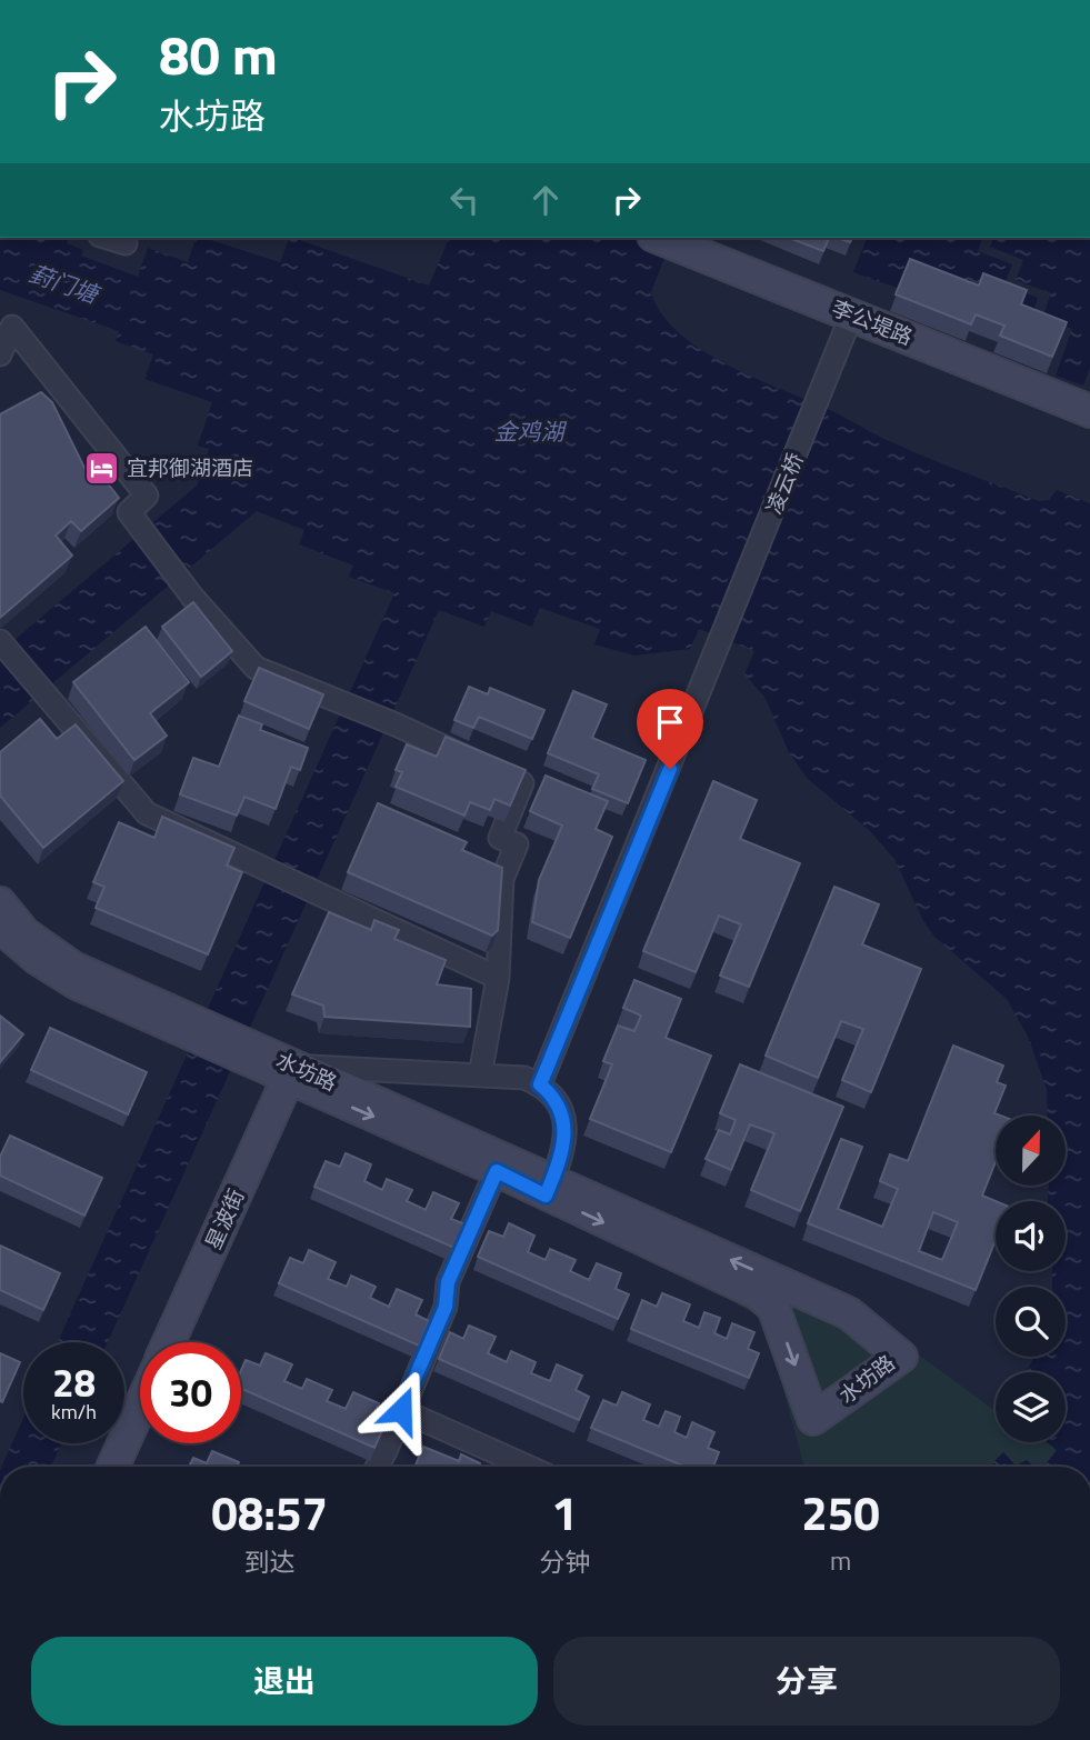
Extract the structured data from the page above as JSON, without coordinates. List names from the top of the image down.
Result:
{
  "streets": {
    "street": [
      "李公堤路",
      "凌云桥",
      "水坊路",
      "星波街"
    ]
  },
  "crossings": [
    ["李公堤路", "凌云桥"],
    ["水坊路", "星波街"]
  ],
  "water": ["葑门塘", "金鸡湖"],
  "places": {
    "hotel": ["宜邦御湖酒店"]
  },
  "north": "top",
  "page": {
    "turn": ["80 m", "水坊路"],
    "speed": "28 km/h",
    "limit": "30",
    "eta": [
      "08:57",
      "到达",
      "1",
      "分钟",
      "250",
      "m"
    ],
    "buttons": ["退出", "分享"]
  }
}
